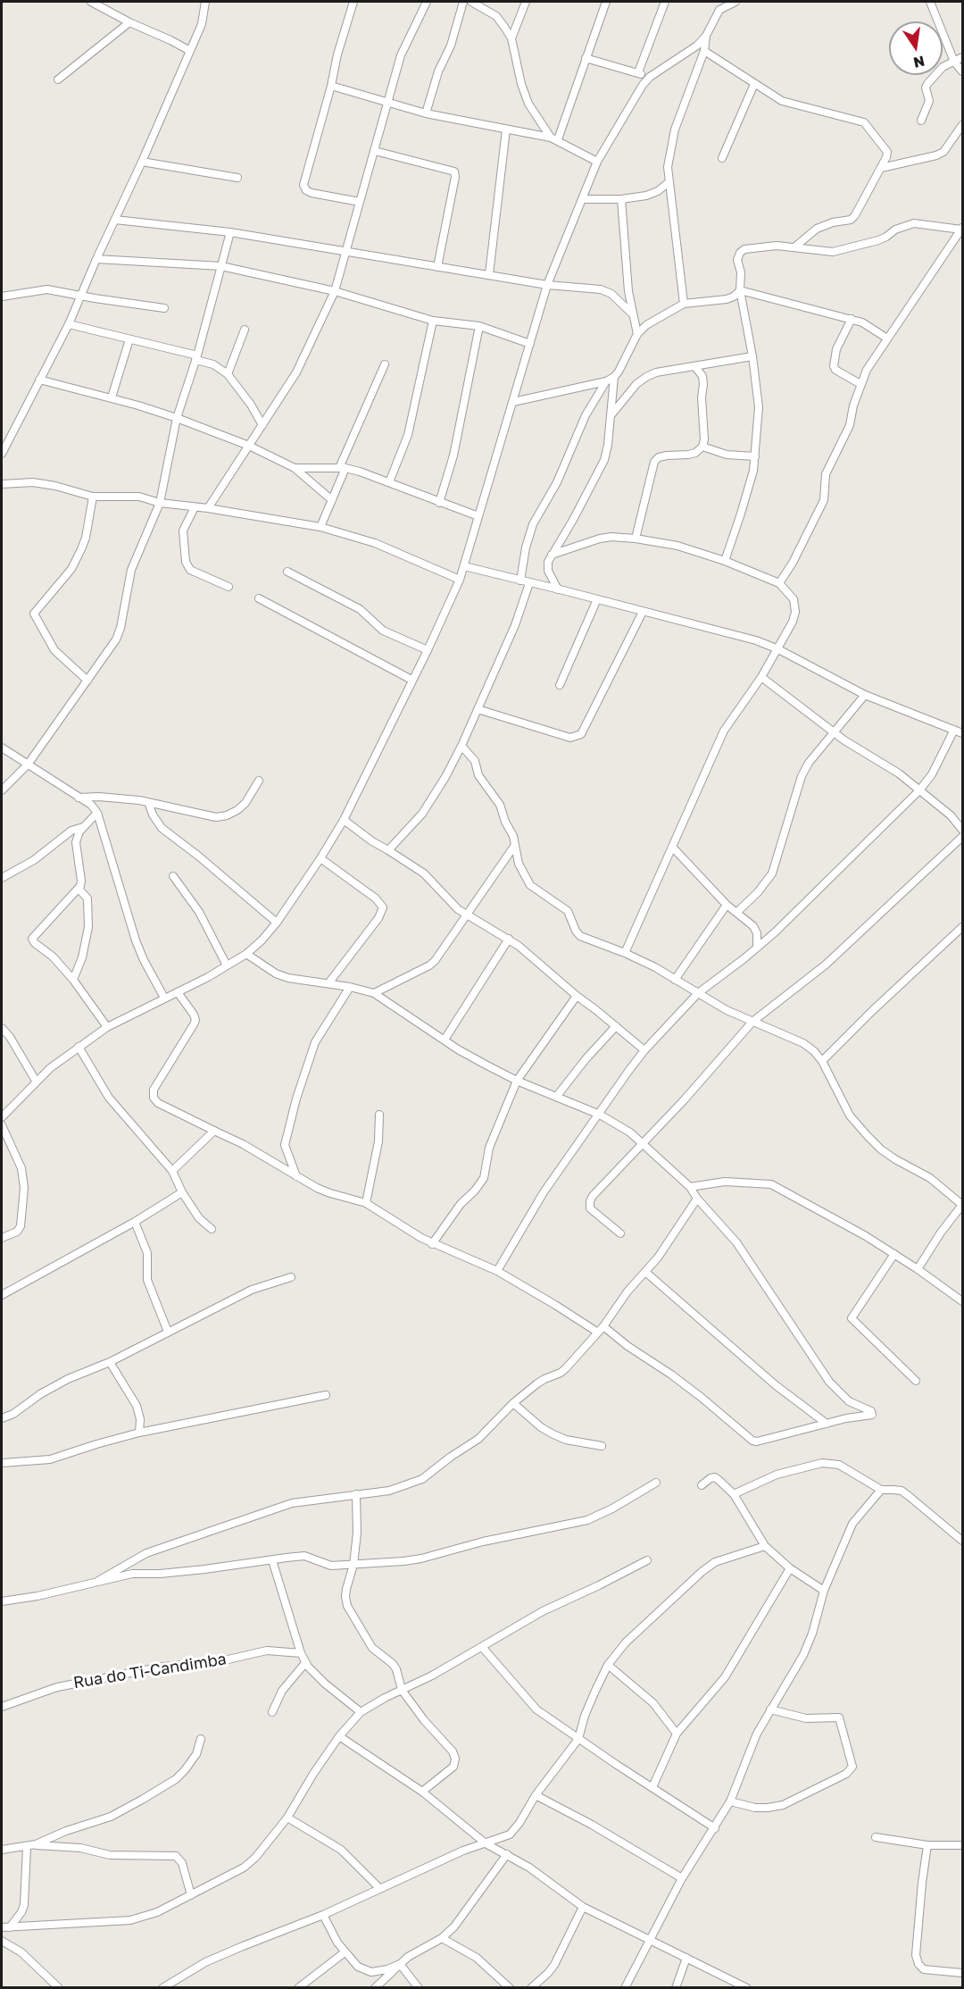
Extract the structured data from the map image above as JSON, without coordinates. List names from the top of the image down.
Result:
{
  "streets": {
    "street": ["Rua do Ti-Candimba"]
  },
  "north": "bottom"
}
